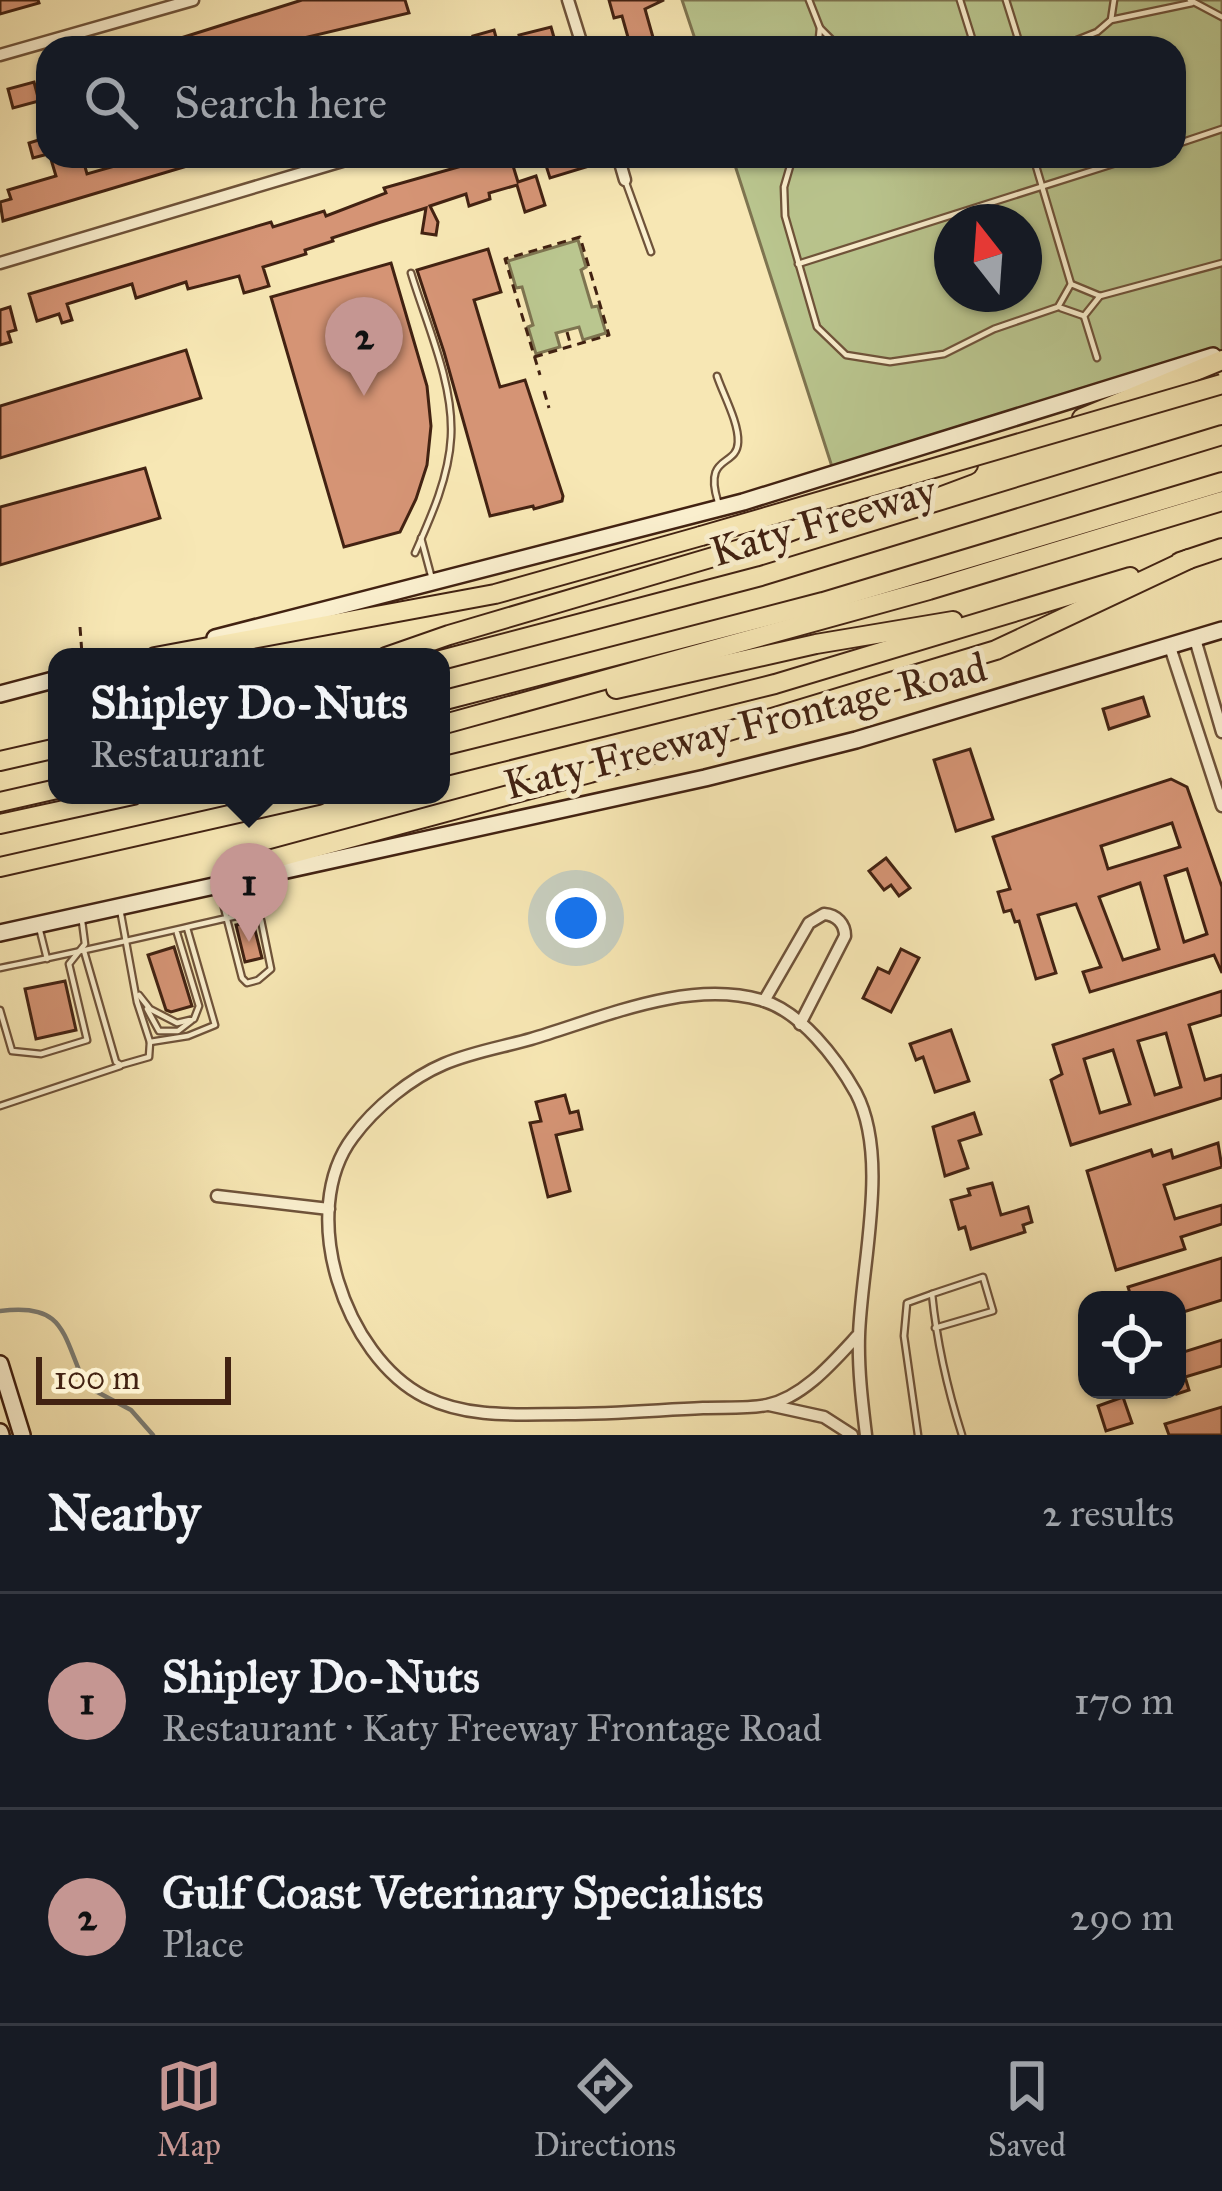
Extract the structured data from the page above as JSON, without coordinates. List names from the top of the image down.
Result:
{
  "streets": {
    "highway": ["Katy Freeway"],
    "main road": ["Katy Freeway Frontage Road"]
  },
  "scale_bar": "100 m",
  "north": "top",
  "page": {
    "search": "Search here",
    "pins": ["2", "1"],
    "popup": ["Shipley Do-Nuts", "Restaurant"],
    "scale": "100 m",
    "heading": ["Nearby", "2 results"],
    "list": [
      {
        "mark": "1",
        "name": "Shipley Do-Nuts",
        "note": "Restaurant · Katy Freeway Frontage Road",
        "value": "170 m"
      },
      {
        "mark": "2",
        "name": "Gulf Coast Veterinary Specialists",
        "note": "Place",
        "value": "290 m"
      }
    ],
    "nav": ["Map", "Directions", "Saved"]
  }
}
